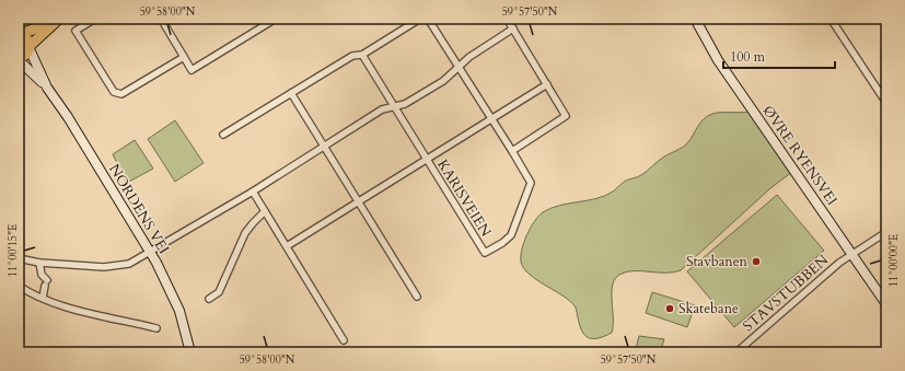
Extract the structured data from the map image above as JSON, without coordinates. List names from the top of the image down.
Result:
{
  "streets": {
    "street": [
      "ØVRE RYENSVEI",
      "KARISVEIEN",
      "NORDENS VEI",
      "STAVSTUBBEN"
    ]
  },
  "crossings": [
    ["ØVRE RYENSVEI", "STAVSTUBBEN"]
  ],
  "places": ["Stavbanen", "Skatebane"],
  "scale_bar": "100 m",
  "coordinates": [
    "59°58'00\"N",
    "59°57'50\"N",
    "11°00'15\"E",
    "11°00'00\"E"
  ]
}
